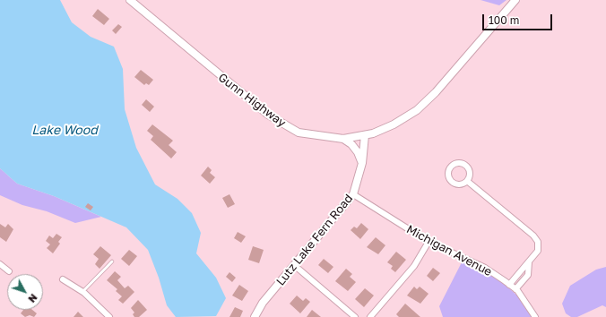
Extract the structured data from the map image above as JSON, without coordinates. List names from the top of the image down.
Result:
{
  "streets": {
    "main road": ["Gunn Highway", "Lutz Lake Fern Road"],
    "street": ["Michigan Avenue"]
  },
  "crossings": [
    ["Gunn Highway", "Lutz Lake Fern Road"],
    ["Lutz Lake Fern Road", "Michigan Avenue"]
  ],
  "water": ["Lake Wood"],
  "scale_bar": "100 m",
  "north": "bottom right"
}
